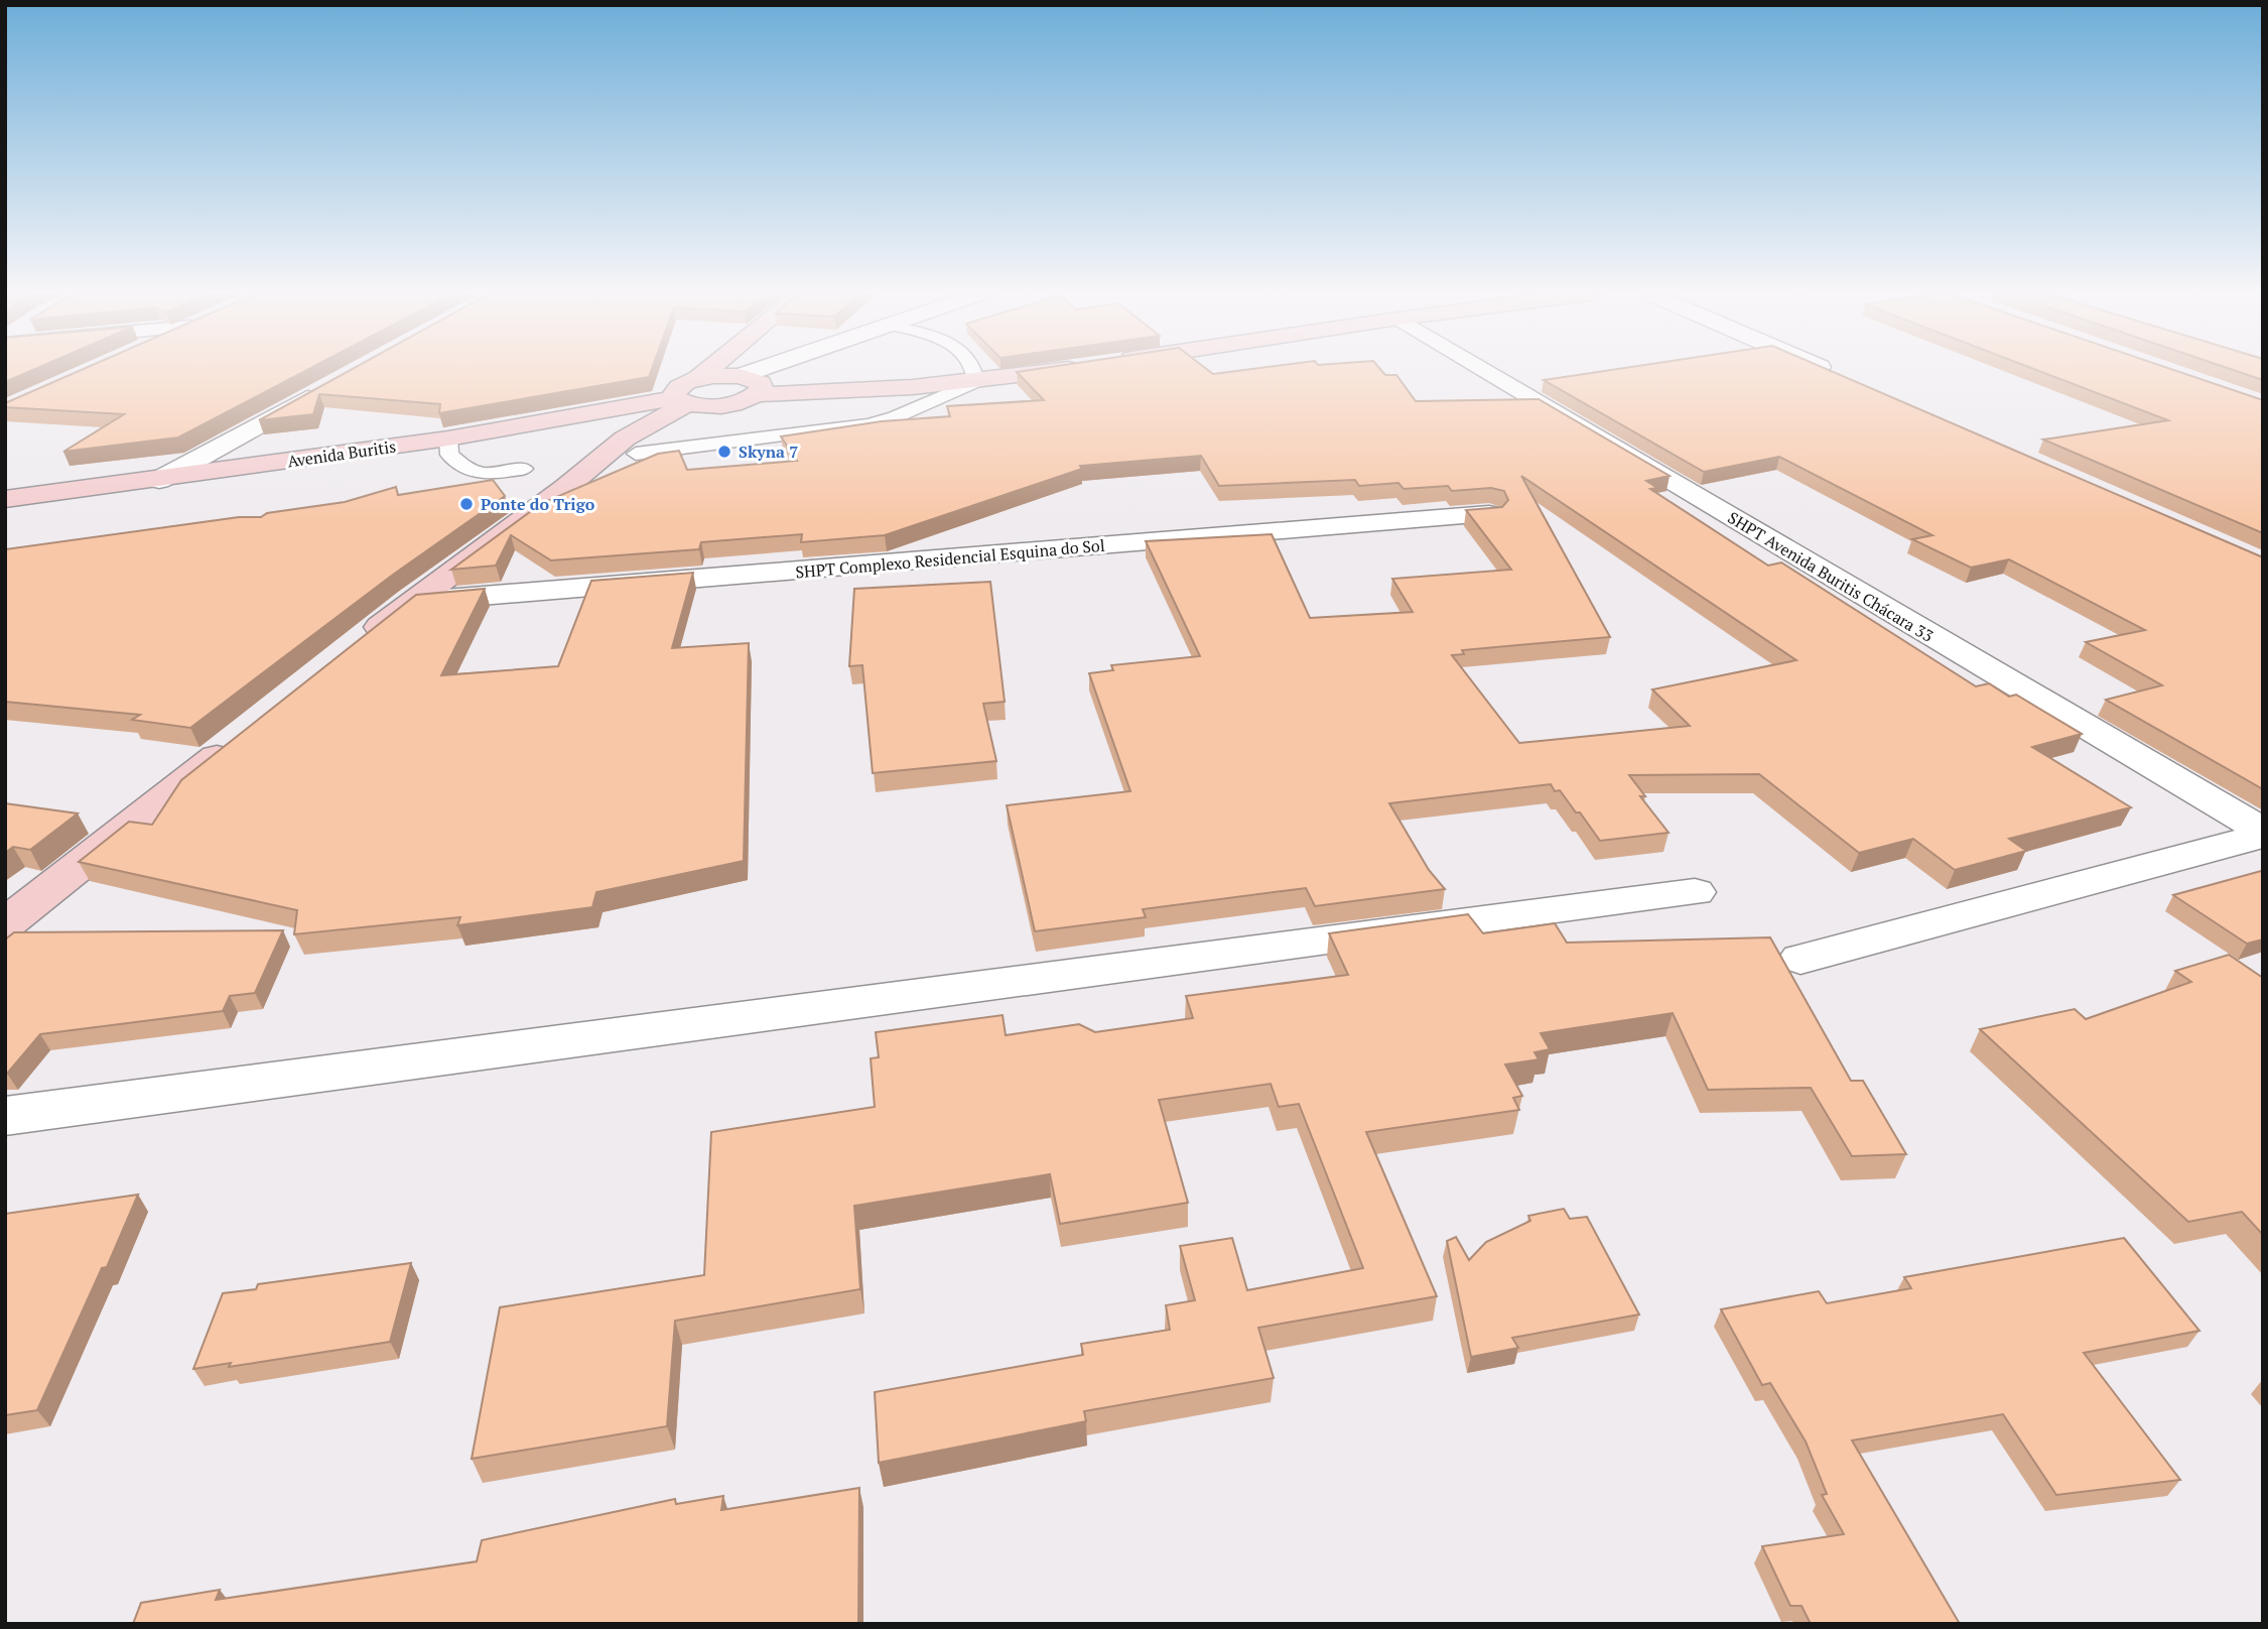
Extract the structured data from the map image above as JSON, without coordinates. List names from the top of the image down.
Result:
{
  "streets": {
    "street": ["Avenida Buritis", "SHPT Complexo Residencial Esquina do Sol", "SHPT Avenida Buritis Chácara 33"]
  },
  "places": ["Skyna 7", "Ponte do Trigo"]
}
